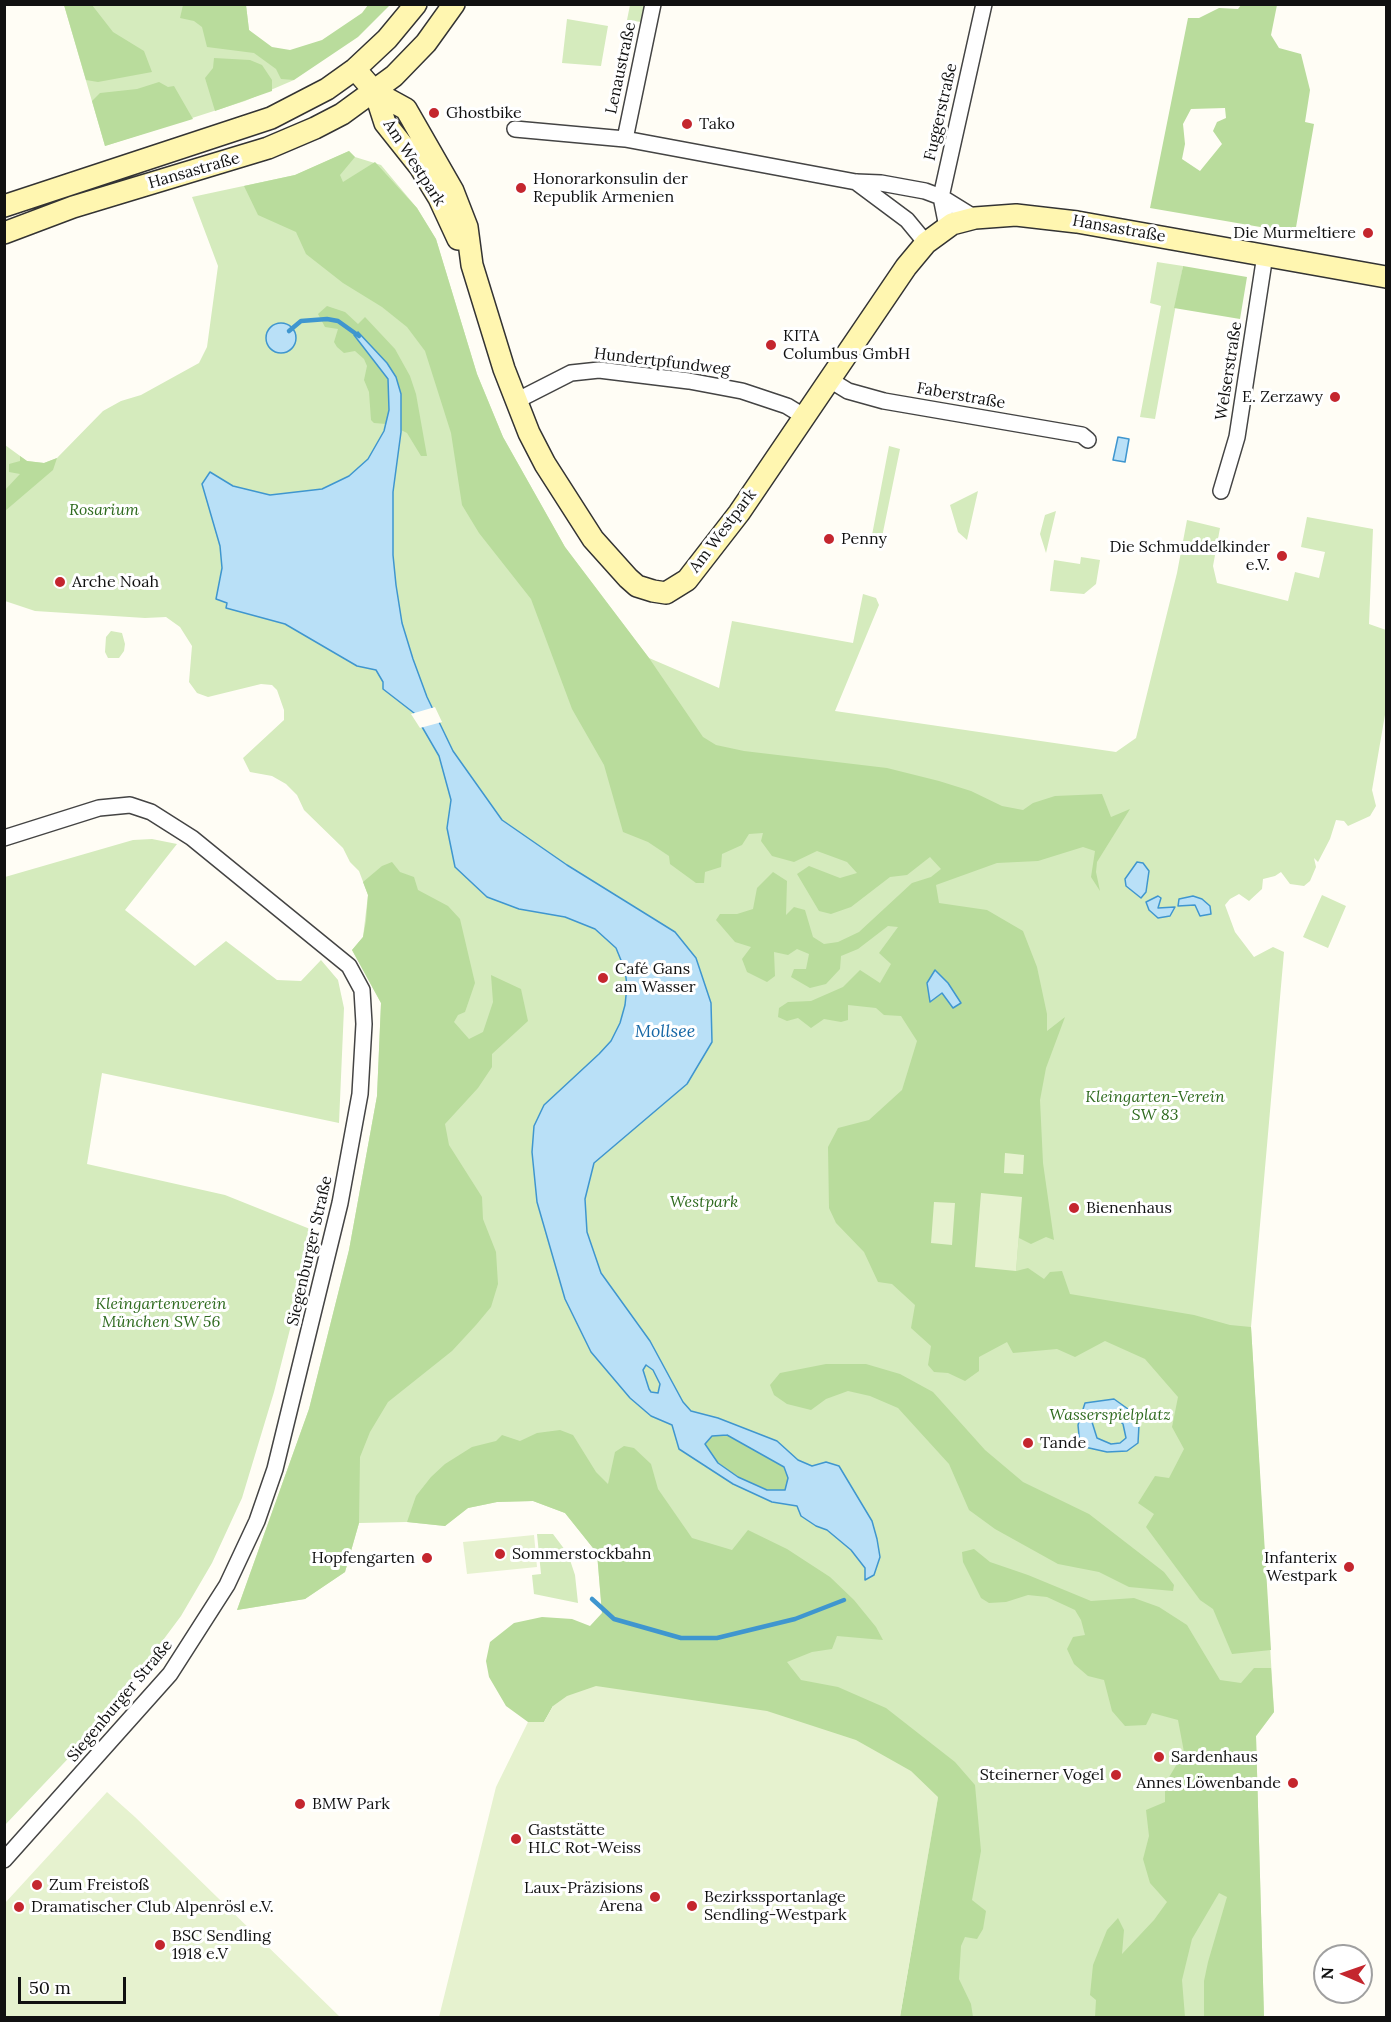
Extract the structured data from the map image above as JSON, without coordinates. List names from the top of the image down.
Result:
{
  "streets": {
    "street": [
      "Lenaustraße",
      "Fuggerstraße",
      "Am Westpark",
      "Hansastraße",
      "Hundertpfundweg",
      "Welserstraße",
      "Faberstraße",
      "Siegenburger Straße"
    ]
  },
  "crossings": [
    ["Fuggerstraße", "Am Westpark"],
    ["Am Westpark", "Hansastraße"],
    ["Am Westpark", "Hundertpfundweg"],
    ["Am Westpark", "Faberstraße"],
    ["Hansastraße", "Welserstraße"]
  ],
  "water": ["Mollsee"],
  "parks": [
    "Rosarium",
    "Kleingarten-Verein SW 83",
    "Westpark",
    "Kleingartenverein München SW 56",
    "Wasserspielplatz"
  ],
  "places": [
    "Ghostbike",
    "Tako",
    "Honorarkonsulin der Republik Armenien",
    "Die Murmeltiere",
    "KITA Columbus GmbH",
    "E. Zerzawy",
    "Penny",
    "Die Schmuddelkinder e.V.",
    "Arche Noah",
    "Café Gans am Wasser",
    "Bienenhaus",
    "Tande",
    "Sommerstockbahn",
    "Hopfengarten",
    "Infanterix Westpark",
    "Sardenhaus",
    "Steinerner Vogel",
    "Annes Löwenbande",
    "BMW Park",
    "Gaststätte HLC Rot-Weiss",
    "Zum Freistoß",
    "Laux-Präzisions Arena",
    "Bezirkssportanlage Sendling-Westpark",
    "Dramatischer Club Alpenrösl e.V.",
    "BSC Sendling 1918 e.V"
  ],
  "scale_bar": "50 m",
  "north": "left"
}
